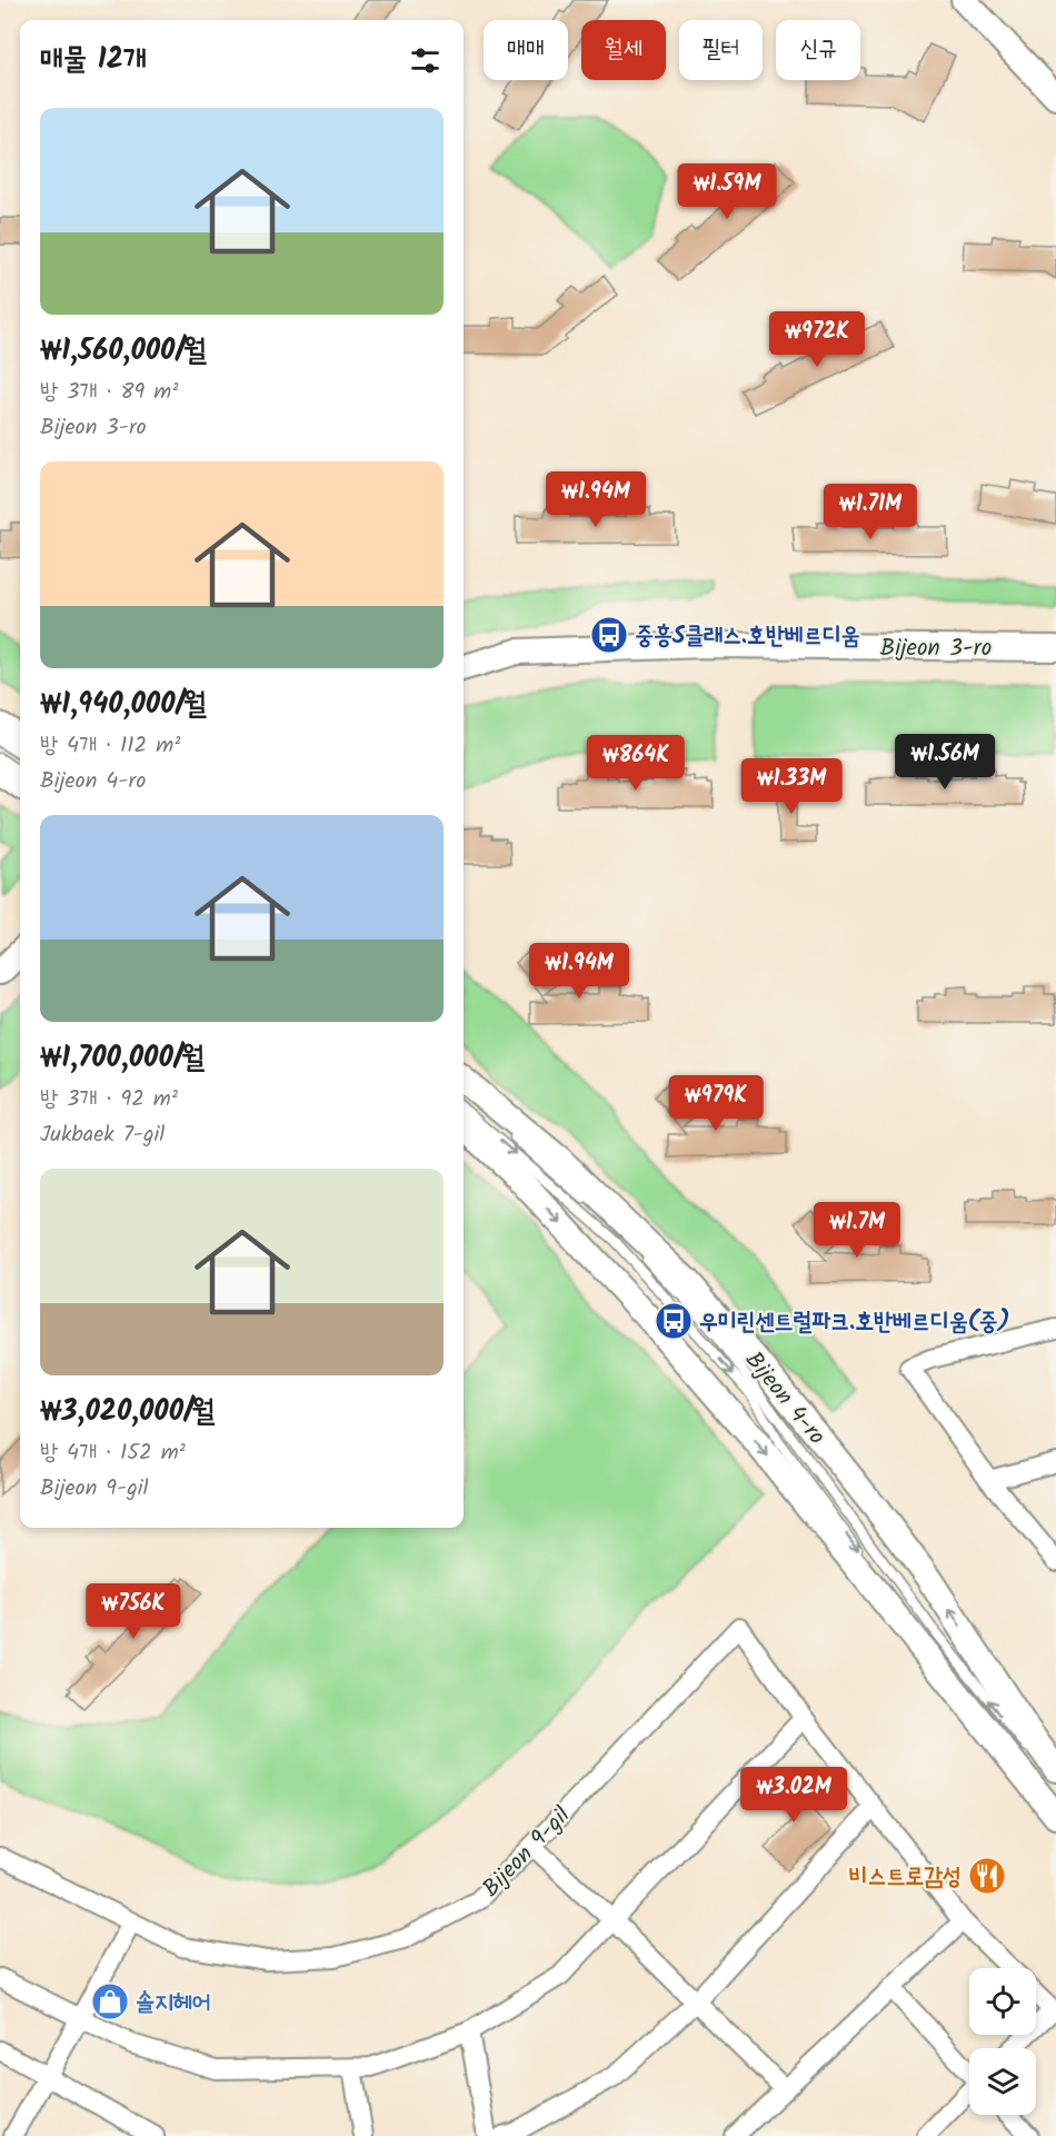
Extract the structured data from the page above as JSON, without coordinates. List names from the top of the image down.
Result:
{
  "streets": {
    "main road": ["Bijeon 3-ro", "Bijeon 4-ro"],
    "street": ["Bijeon 9-gil"]
  },
  "places": {
    "bus stop": ["중흥S클래스.호반베르디움", "우미린센트럴파크.호반베르디움(중)"],
    "restaurant": ["비스트로감성"],
    "shop": ["솔지헤어"]
  },
  "page": {
    "chip": [
      "매매",
      "월세",
      "필터",
      "신규"
    ],
    "heading": "매물 12개",
    "list": [
      {
        "name": "₩1,560,000/월",
        "note": "방 3개 · 89 m² · Bijeon 3-ro"
      },
      {
        "name": "₩1,940,000/월",
        "note": "방 4개 · 112 m² · Bijeon 4-ro"
      },
      {
        "name": "₩1,700,000/월",
        "note": "방 3개 · 92 m² · Jukbaek 7-gil"
      },
      {
        "name": "₩3,020,000/월",
        "note": "방 4개 · 152 m² · Bijeon 9-gil"
      }
    ],
    "price": [
      "₩1.59M",
      "₩972K",
      "₩1.94M",
      "₩1.71M",
      "₩1.56M",
      "₩864K",
      "₩1.33M",
      "₩1.94M",
      "₩979K",
      "₩1.7M",
      "₩756K",
      "₩3.02M"
    ]
  }
}
